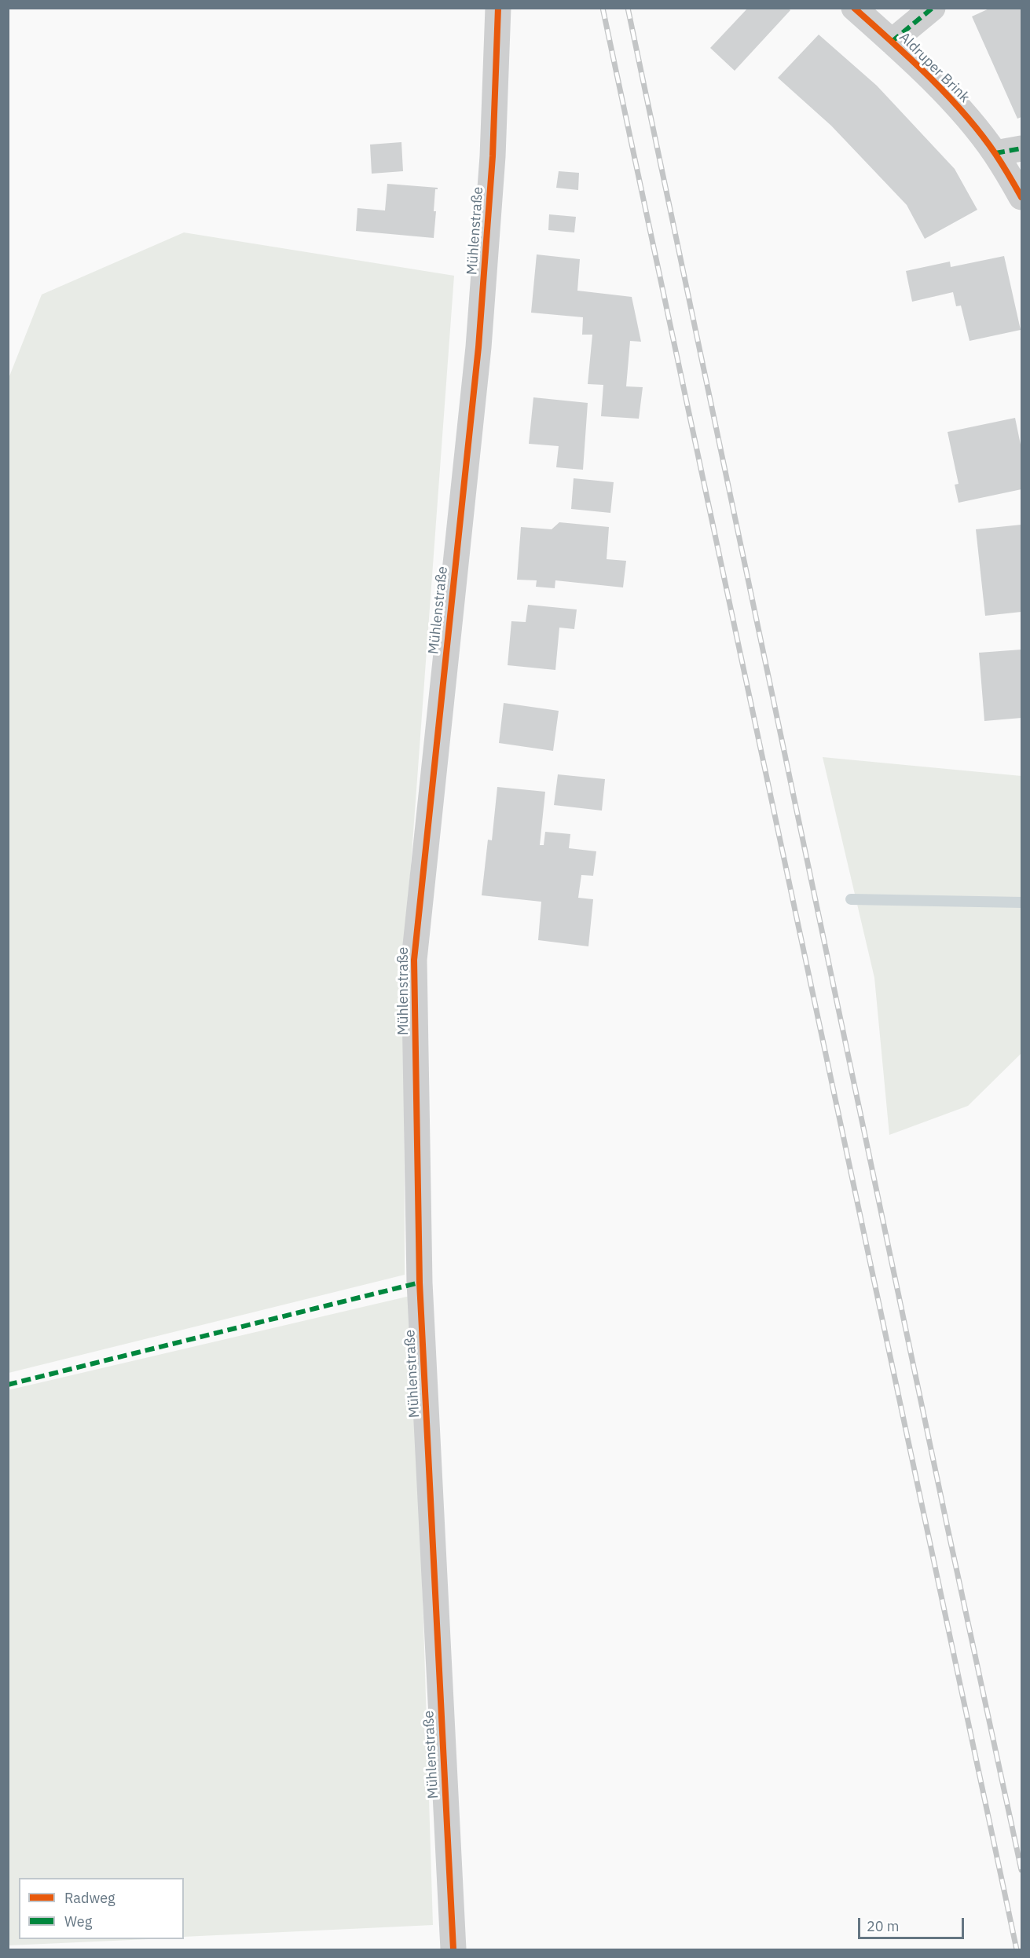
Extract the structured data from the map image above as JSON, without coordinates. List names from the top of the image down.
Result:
{
  "streets": {
    "street": ["Aldruper Brink", "Mühlenstraße"]
  },
  "legend": ["Radweg", "Weg"],
  "scale_bar": "20 m"
}
